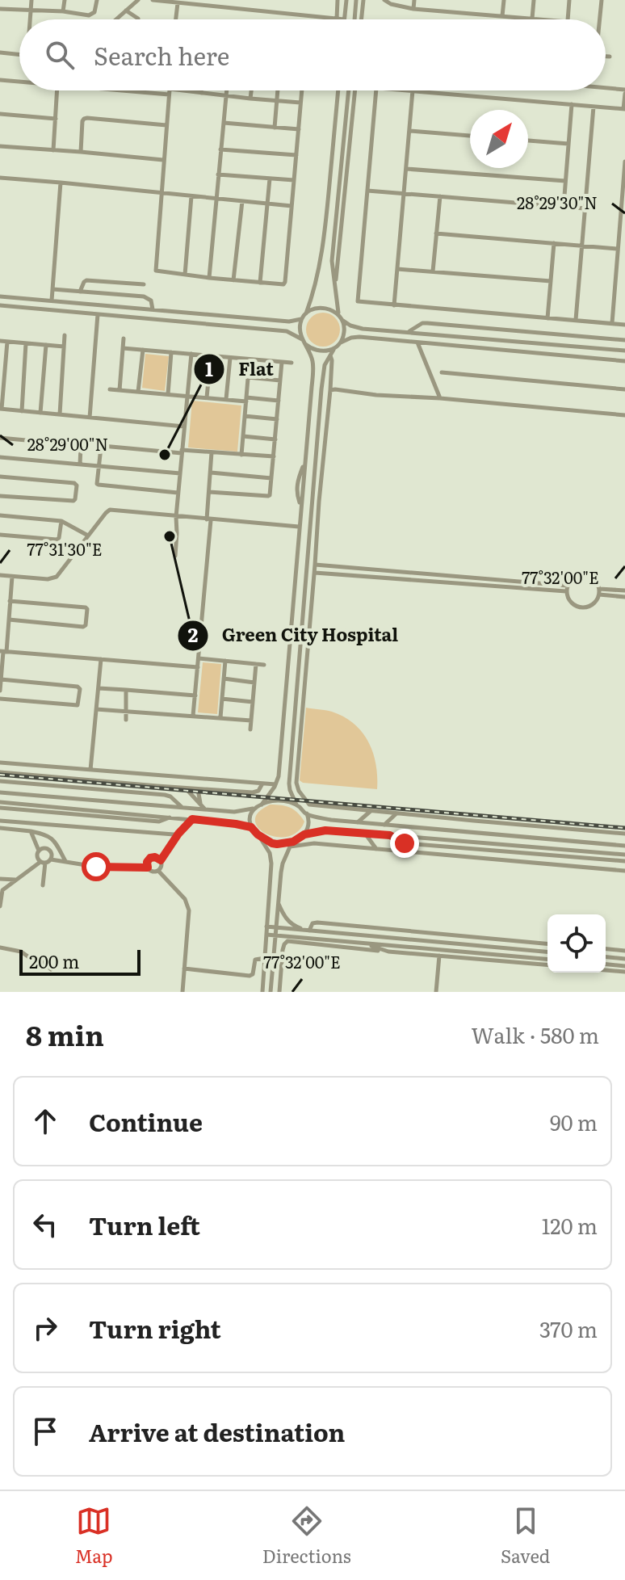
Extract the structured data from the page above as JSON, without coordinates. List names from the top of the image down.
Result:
{
  "places": ["Flat", "Green City Hospital"],
  "scale_bar": "200 m",
  "north": "top right",
  "page": {
    "search": "Search here",
    "scale": "200 m",
    "heading": ["8 min", "Walk · 580 m"],
    "list": [
      ["Continue", "90 m"],
      ["Turn left", "120 m"],
      ["Turn right", "370 m"],
      "Arrive at destination"
    ],
    "nav": ["Map", "Directions", "Saved"]
  },
  "coordinates": [
    "28°29'30\"N",
    "28°29'00\"N",
    "77°31'30\"E",
    "77°32'00\"E"
  ]
}
